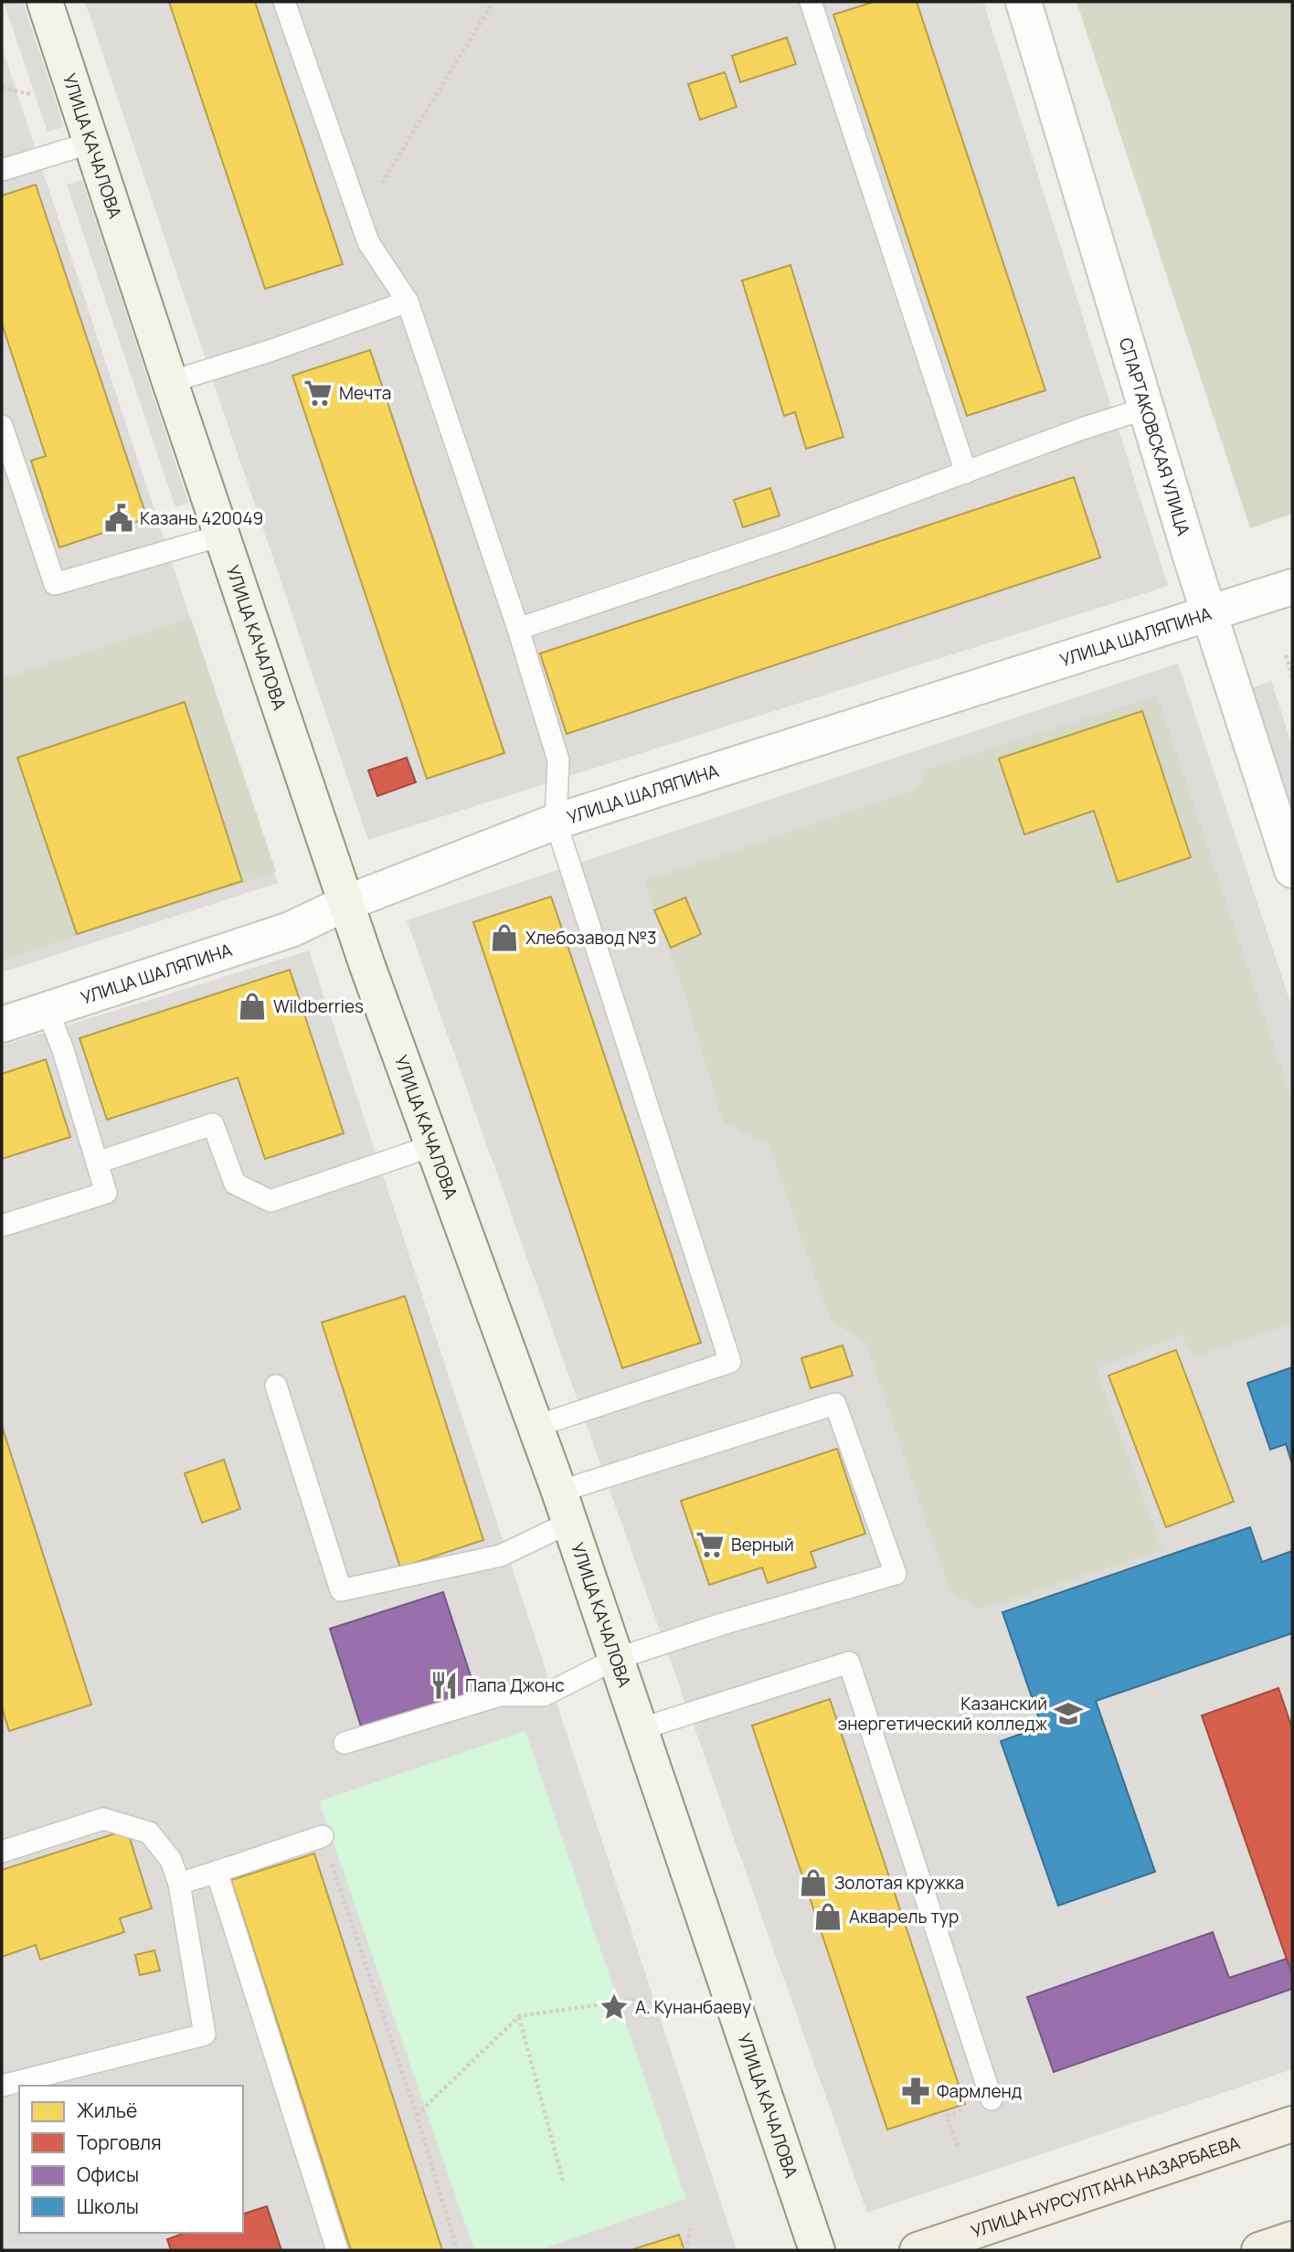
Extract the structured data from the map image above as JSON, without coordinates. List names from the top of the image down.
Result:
{
  "streets": {
    "main road": ["УЛИЦА НУРСУЛТАНА НАЗАРБАЕВА"],
    "street": ["УЛИЦА КАЧАЛОВА", "СПАРТАКОВСКАЯ УЛИЦА", "УЛИЦА ШАЛЯПИНА"]
  },
  "crossings": [
    ["УЛИЦА КАЧАЛОВА", "УЛИЦА ШАЛЯПИНА"],
    ["СПАРТАКОВСКАЯ УЛИЦА", "УЛИЦА ШАЛЯПИНА"]
  ],
  "places": {
    "supermarket": ["Мечта", "Верный"],
    "public building": ["Казань 420049"],
    "shop": [
      "Хлебозавод №3",
      "Wildberries",
      "Золотая кружка",
      "Акварель тур"
    ],
    "restaurant": ["Папа Джонс"],
    "school or university": ["Казанский энергетический колледж"],
    "place": ["А. Кунанбаеву"],
    "pharmacy": ["Фармленд"]
  },
  "legend": [
    "Жильё",
    "Торговля",
    "Офисы",
    "Школы"
  ]
}
